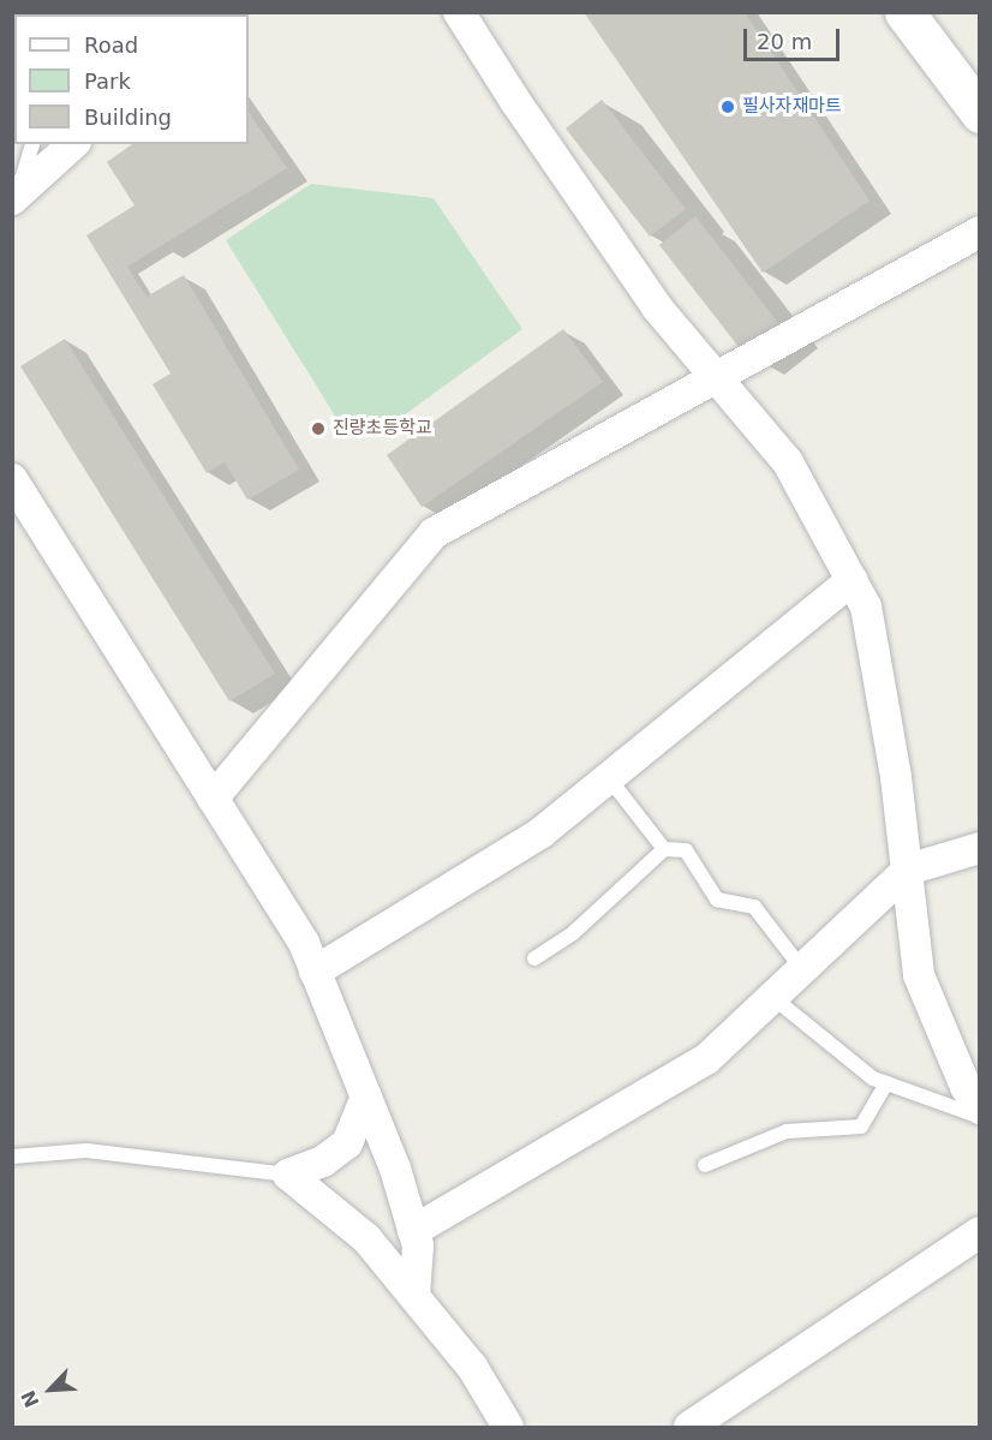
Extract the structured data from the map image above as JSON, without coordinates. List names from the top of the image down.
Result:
{
  "places": ["필사자재마트", "진량초등학교"],
  "legend": ["Road", "Park", "Building"],
  "scale_bar": "20 m",
  "north": "bottom left"
}
